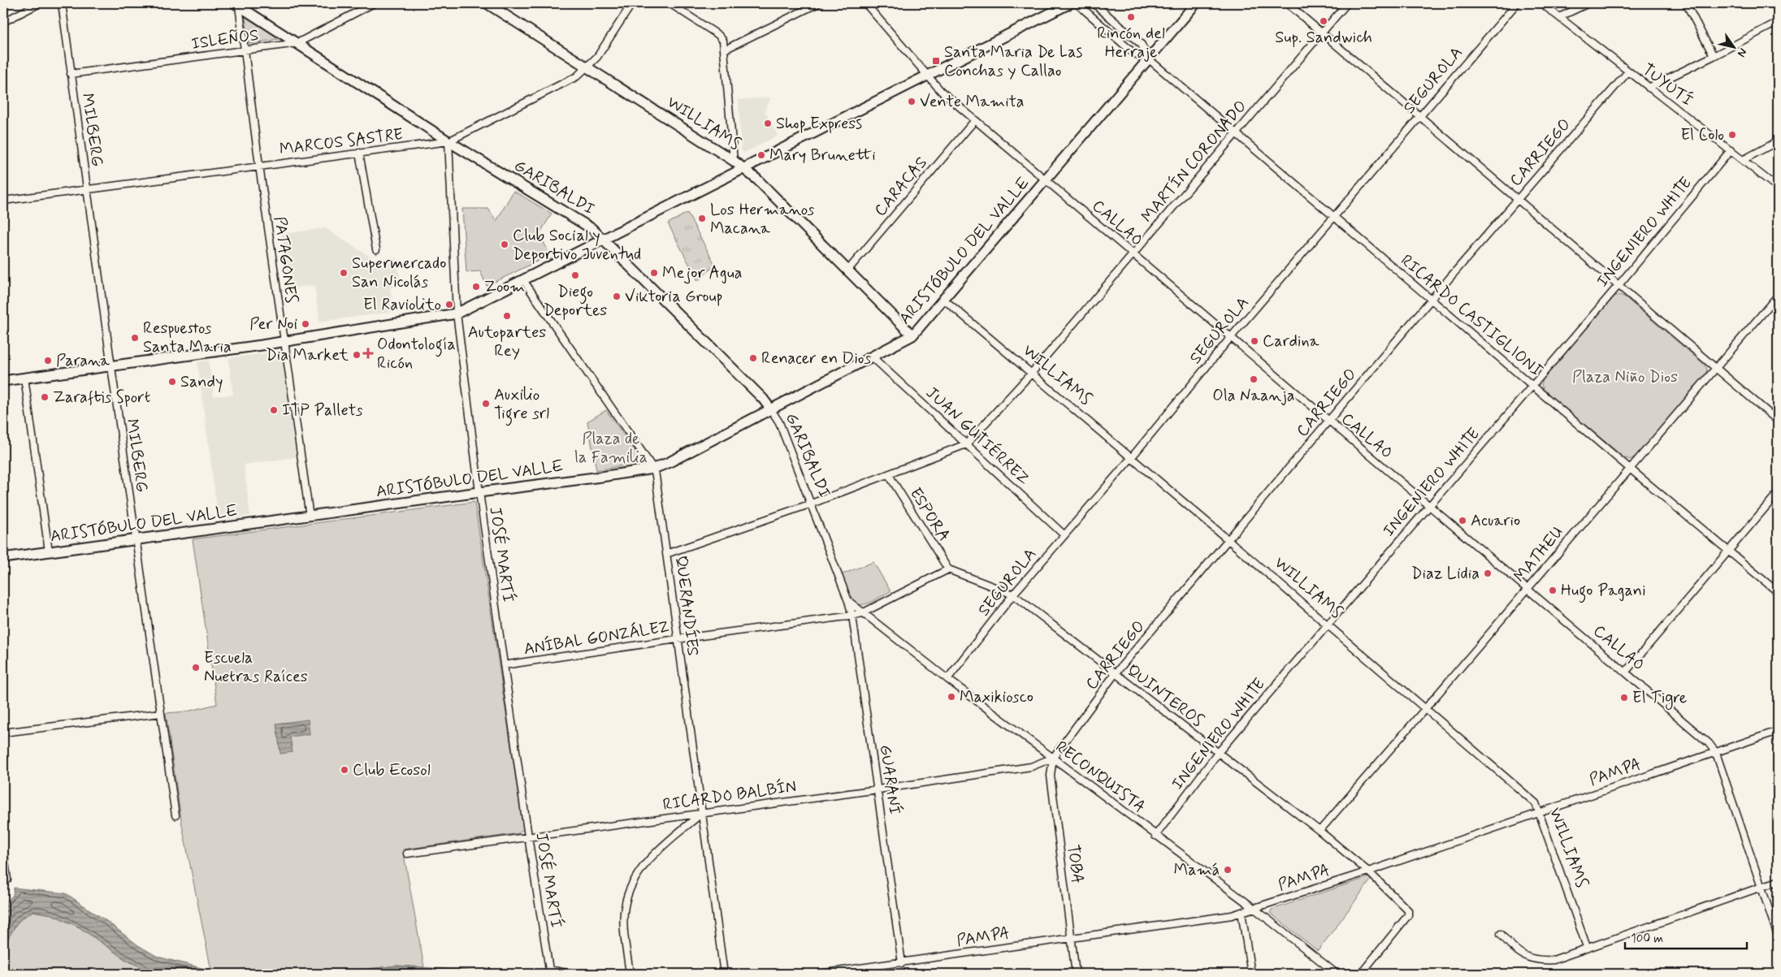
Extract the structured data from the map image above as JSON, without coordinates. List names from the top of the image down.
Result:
{
  "streets": {
    "street": [
      "ISLEÑOS",
      "SEGUROLA",
      "TUYUTÍ",
      "WILLIAMS",
      "MILBERG",
      "MARCOS SASTRE",
      "CARRIEGO",
      "MARTÍN CORONADO",
      "CARACAS",
      "GARIBALDI",
      "CALLAO",
      "INGENIERO WHITE",
      "ARISTÓBULO DEL VALLE",
      "PATAGONES",
      "RICARDO CASTIGLIONI",
      "JUAN GUTIÉRREZ",
      "ESPORA",
      "JOSÉ MARTÍ",
      "MATHEU",
      "QUERANDÍES",
      "ANÍBAL GONZÁLEZ",
      "QUINTEROS",
      "PAMPA",
      "RECONQUISTA",
      "GUARANÍ",
      "RICARDO BALBÍN",
      "TOBA"
    ]
  },
  "crossings": [
    ["ISLEÑOS", "MILBERG"],
    ["ISLEÑOS", "GARIBALDI"],
    ["ISLEÑOS", "PATAGONES"],
    ["SEGUROLA", "WILLIAMS"],
    ["SEGUROLA", "CALLAO"],
    ["SEGUROLA", "RICARDO CASTIGLIONI"],
    ["SEGUROLA", "JUAN GUTIÉRREZ"],
    ["SEGUROLA", "QUINTEROS"],
    ["SEGUROLA", "RECONQUISTA"],
    ["TUYUTÍ", "CARRIEGO"],
    ["TUYUTÍ", "INGENIERO WHITE"],
    ["WILLIAMS", "MARCOS SASTRE"],
    ["WILLIAMS", "CARRIEGO"],
    ["WILLIAMS", "MARTÍN CORONADO"],
    ["WILLIAMS", "CARACAS"],
    ["WILLIAMS", "INGENIERO WHITE"],
    ["WILLIAMS", "ARISTÓBULO DEL VALLE"],
    ["WILLIAMS", "MATHEU"],
    ["WILLIAMS", "PAMPA"],
    ["MILBERG", "MARCOS SASTRE"],
    ["MILBERG", "ARISTÓBULO DEL VALLE"],
    ["MARCOS SASTRE", "GARIBALDI"],
    ["MARCOS SASTRE", "PATAGONES"],
    ["MARCOS SASTRE", "JOSÉ MARTÍ"],
    ["CARRIEGO", "CALLAO"],
    ["CARRIEGO", "RICARDO CASTIGLIONI"],
    ["CARRIEGO", "QUINTEROS"],
    ["CARRIEGO", "RECONQUISTA"],
    ["CARRIEGO", "RICARDO BALBÍN"],
    ["CARRIEGO", "TOBA"],
    ["MARTÍN CORONADO", "GARIBALDI"],
    ["MARTÍN CORONADO", "CALLAO"],
    ["MARTÍN CORONADO", "RICARDO CASTIGLIONI"],
    ["MARTÍN CORONADO", "JUAN GUTIÉRREZ"],
    ["MARTÍN CORONADO", "ESPORA"],
    ["MARTÍN CORONADO", "QUERANDÍES"],
    ["CARACAS", "CALLAO"],
    ["GARIBALDI", "ARISTÓBULO DEL VALLE"],
    ["GARIBALDI", "PATAGONES"],
    ["GARIBALDI", "JOSÉ MARTÍ"],
    ["GARIBALDI", "RECONQUISTA"],
    ["GARIBALDI", "GUARANÍ"],
    ["CALLAO", "INGENIERO WHITE"],
    ["CALLAO", "ARISTÓBULO DEL VALLE"],
    ["CALLAO", "MATHEU"],
    ["CALLAO", "PAMPA"],
    ["INGENIERO WHITE", "RICARDO CASTIGLIONI"],
    ["INGENIERO WHITE", "QUINTEROS"],
    ["INGENIERO WHITE", "RECONQUISTA"],
    ["ARISTÓBULO DEL VALLE", "PATAGONES"],
    ["ARISTÓBULO DEL VALLE", "RICARDO CASTIGLIONI"],
    ["ARISTÓBULO DEL VALLE", "JUAN GUTIÉRREZ"],
    ["ARISTÓBULO DEL VALLE", "JOSÉ MARTÍ"],
    ["ARISTÓBULO DEL VALLE", "QUERANDÍES"],
    ["RICARDO CASTIGLIONI", "MATHEU"],
    ["ESPORA", "QUINTEROS"],
    ["JOSÉ MARTÍ", "ANÍBAL GONZÁLEZ"],
    ["JOSÉ MARTÍ", "RICARDO BALBÍN"],
    ["MATHEU", "QUINTEROS"],
    ["QUERANDÍES", "ANÍBAL GONZÁLEZ"],
    ["QUERANDÍES", "RICARDO BALBÍN"],
    ["ANÍBAL GONZÁLEZ", "RECONQUISTA"],
    ["ANÍBAL GONZÁLEZ", "GUARANÍ"],
    ["QUINTEROS", "PAMPA"],
    ["PAMPA", "RECONQUISTA"],
    ["PAMPA", "GUARANÍ"],
    ["PAMPA", "TOBA"],
    ["RECONQUISTA", "GUARANÍ"],
    ["RECONQUISTA", "RICARDO BALBÍN"],
    ["RECONQUISTA", "TOBA"],
    ["GUARANÍ", "RICARDO BALBÍN"],
    ["RICARDO BALBÍN", "TOBA"]
  ],
  "parks": ["Plaza Niño Dios", "Plaza de la Familia"],
  "places": {
    "other": [
      "Rincón del Herraje",
      "Sup. Sandwich",
      "Vente Mamita",
      "Shop Express",
      "El Colo",
      "Mary Brunetti",
      "Los Hermanos Macana",
      "Club Social y Deportivo Juventud",
      "Supermercado San Nicolás",
      "Mejor Agua",
      "Diego Deportes",
      "Zoom",
      "Viktoria Group",
      "El Raviolito",
      "Autopartes Rey",
      "Per Noi",
      "Respuestos Santa Maria",
      "Cardina",
      "Dia Market",
      "Renacer en Dios",
      "Parana",
      "Ola Naanja",
      "Sandy",
      "Zaraftis Sport",
      "Auxilio Tigre srl",
      "ITP Pallets",
      "Acuario",
      "Diaz Lidia",
      "Hugo Pagani",
      "Escuela Nuetras Raíces",
      "Maxikiosco",
      "El Tigre",
      "Club Ecosol",
      "Mamá"
    ],
    "transit": ["Santa Maria De Las Conchas y Callao"],
    "health": ["Odontología Ricón"]
  },
  "scale_bar": "100 m",
  "north": "bottom right"
}
